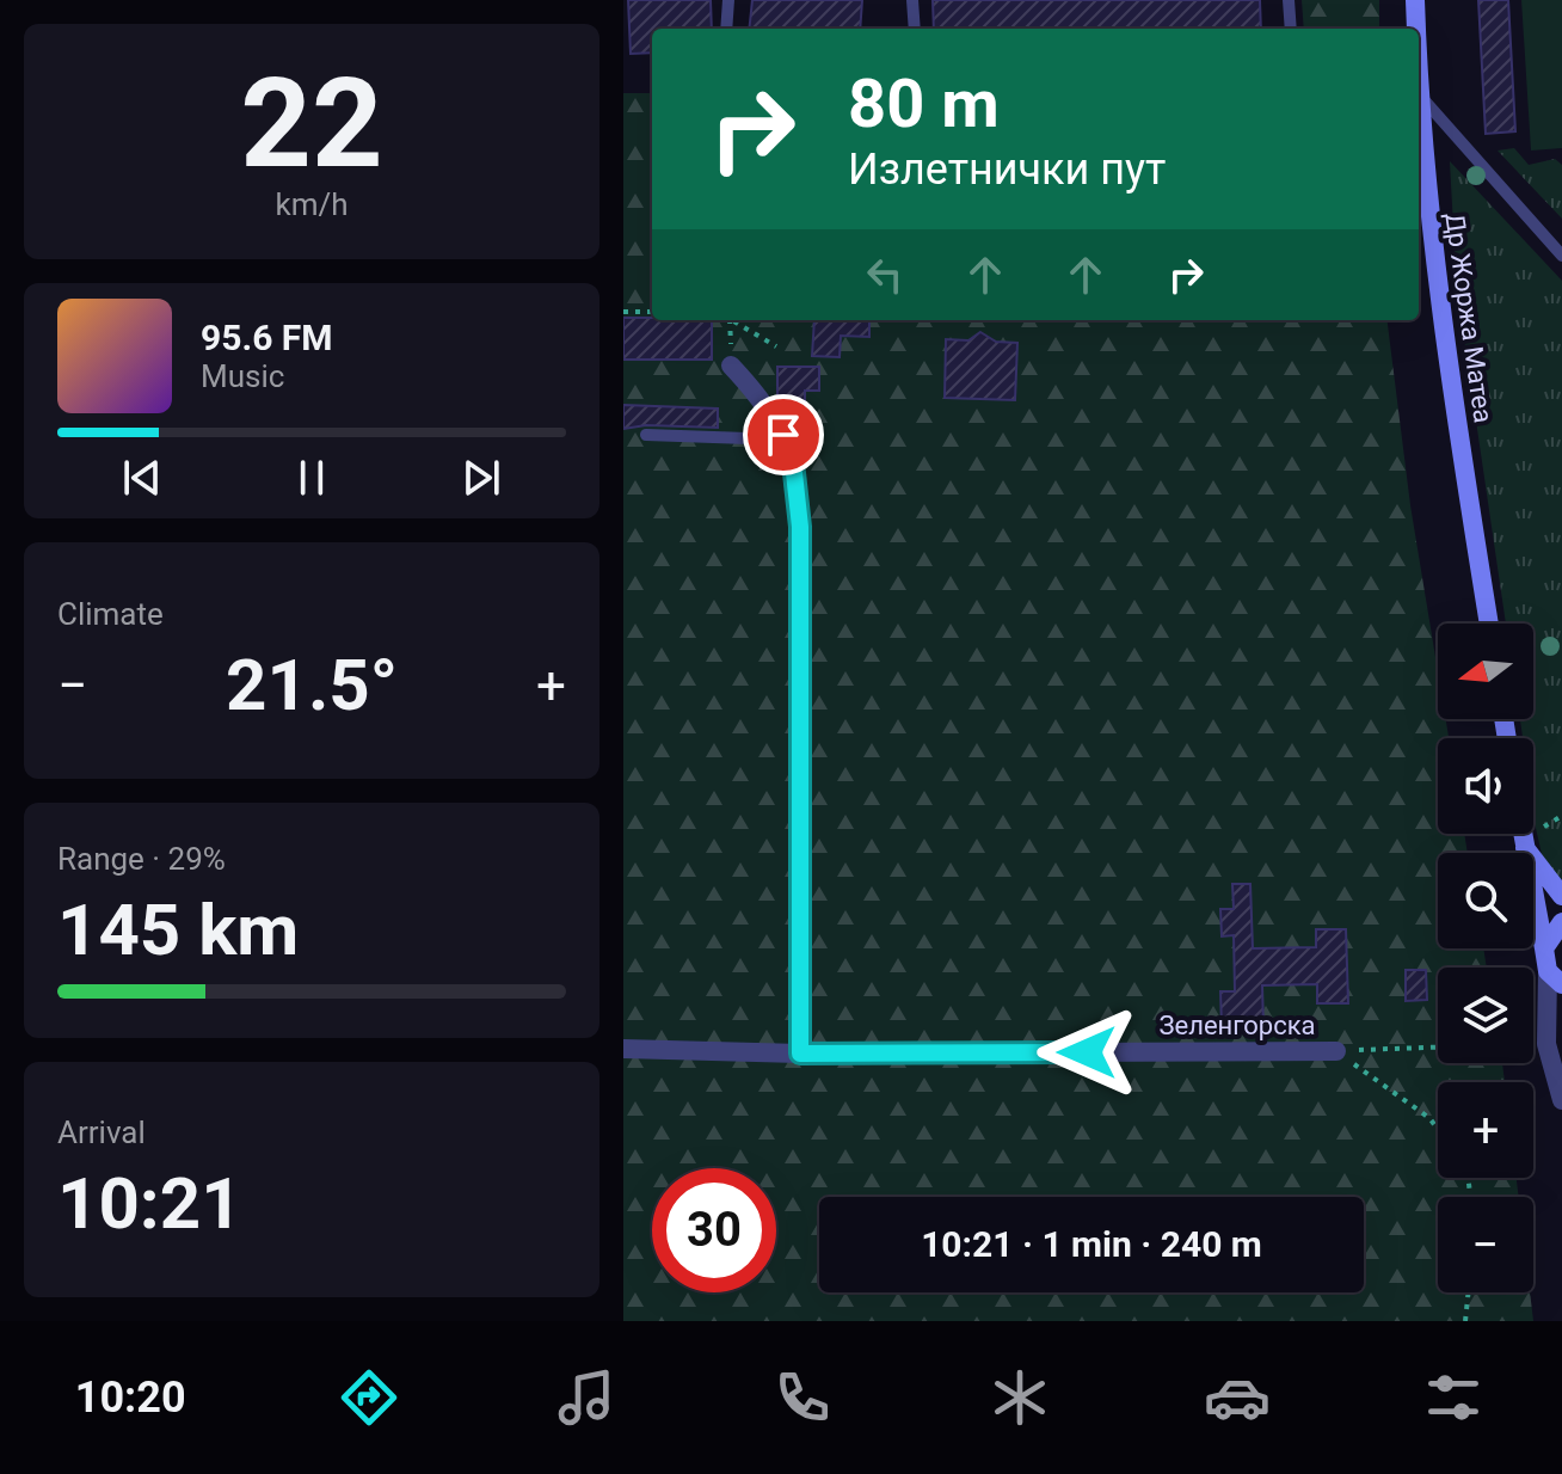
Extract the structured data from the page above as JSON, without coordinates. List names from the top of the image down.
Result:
{
  "streets": {
    "main road": ["Др Жоржа Матеа"],
    "street": ["Зеленгорска"]
  },
  "north": "left",
  "page": {
    "tile": [
      ["22", "km/h"],
      "Climate",
      ["Range · 29%", "145 km"],
      ["Arrival", "10:21"]
    ],
    "turn": ["80 m", "Излетнички пут"],
    "song": ["95.6 FM", "Music"],
    "map_buttons": ["+", "−"],
    "heat": ["−", "21.5°", "+"],
    "limit": "30",
    "trip": "10:21 · 1 min · 240 m",
    "tabs": "10:20"
  }
}
